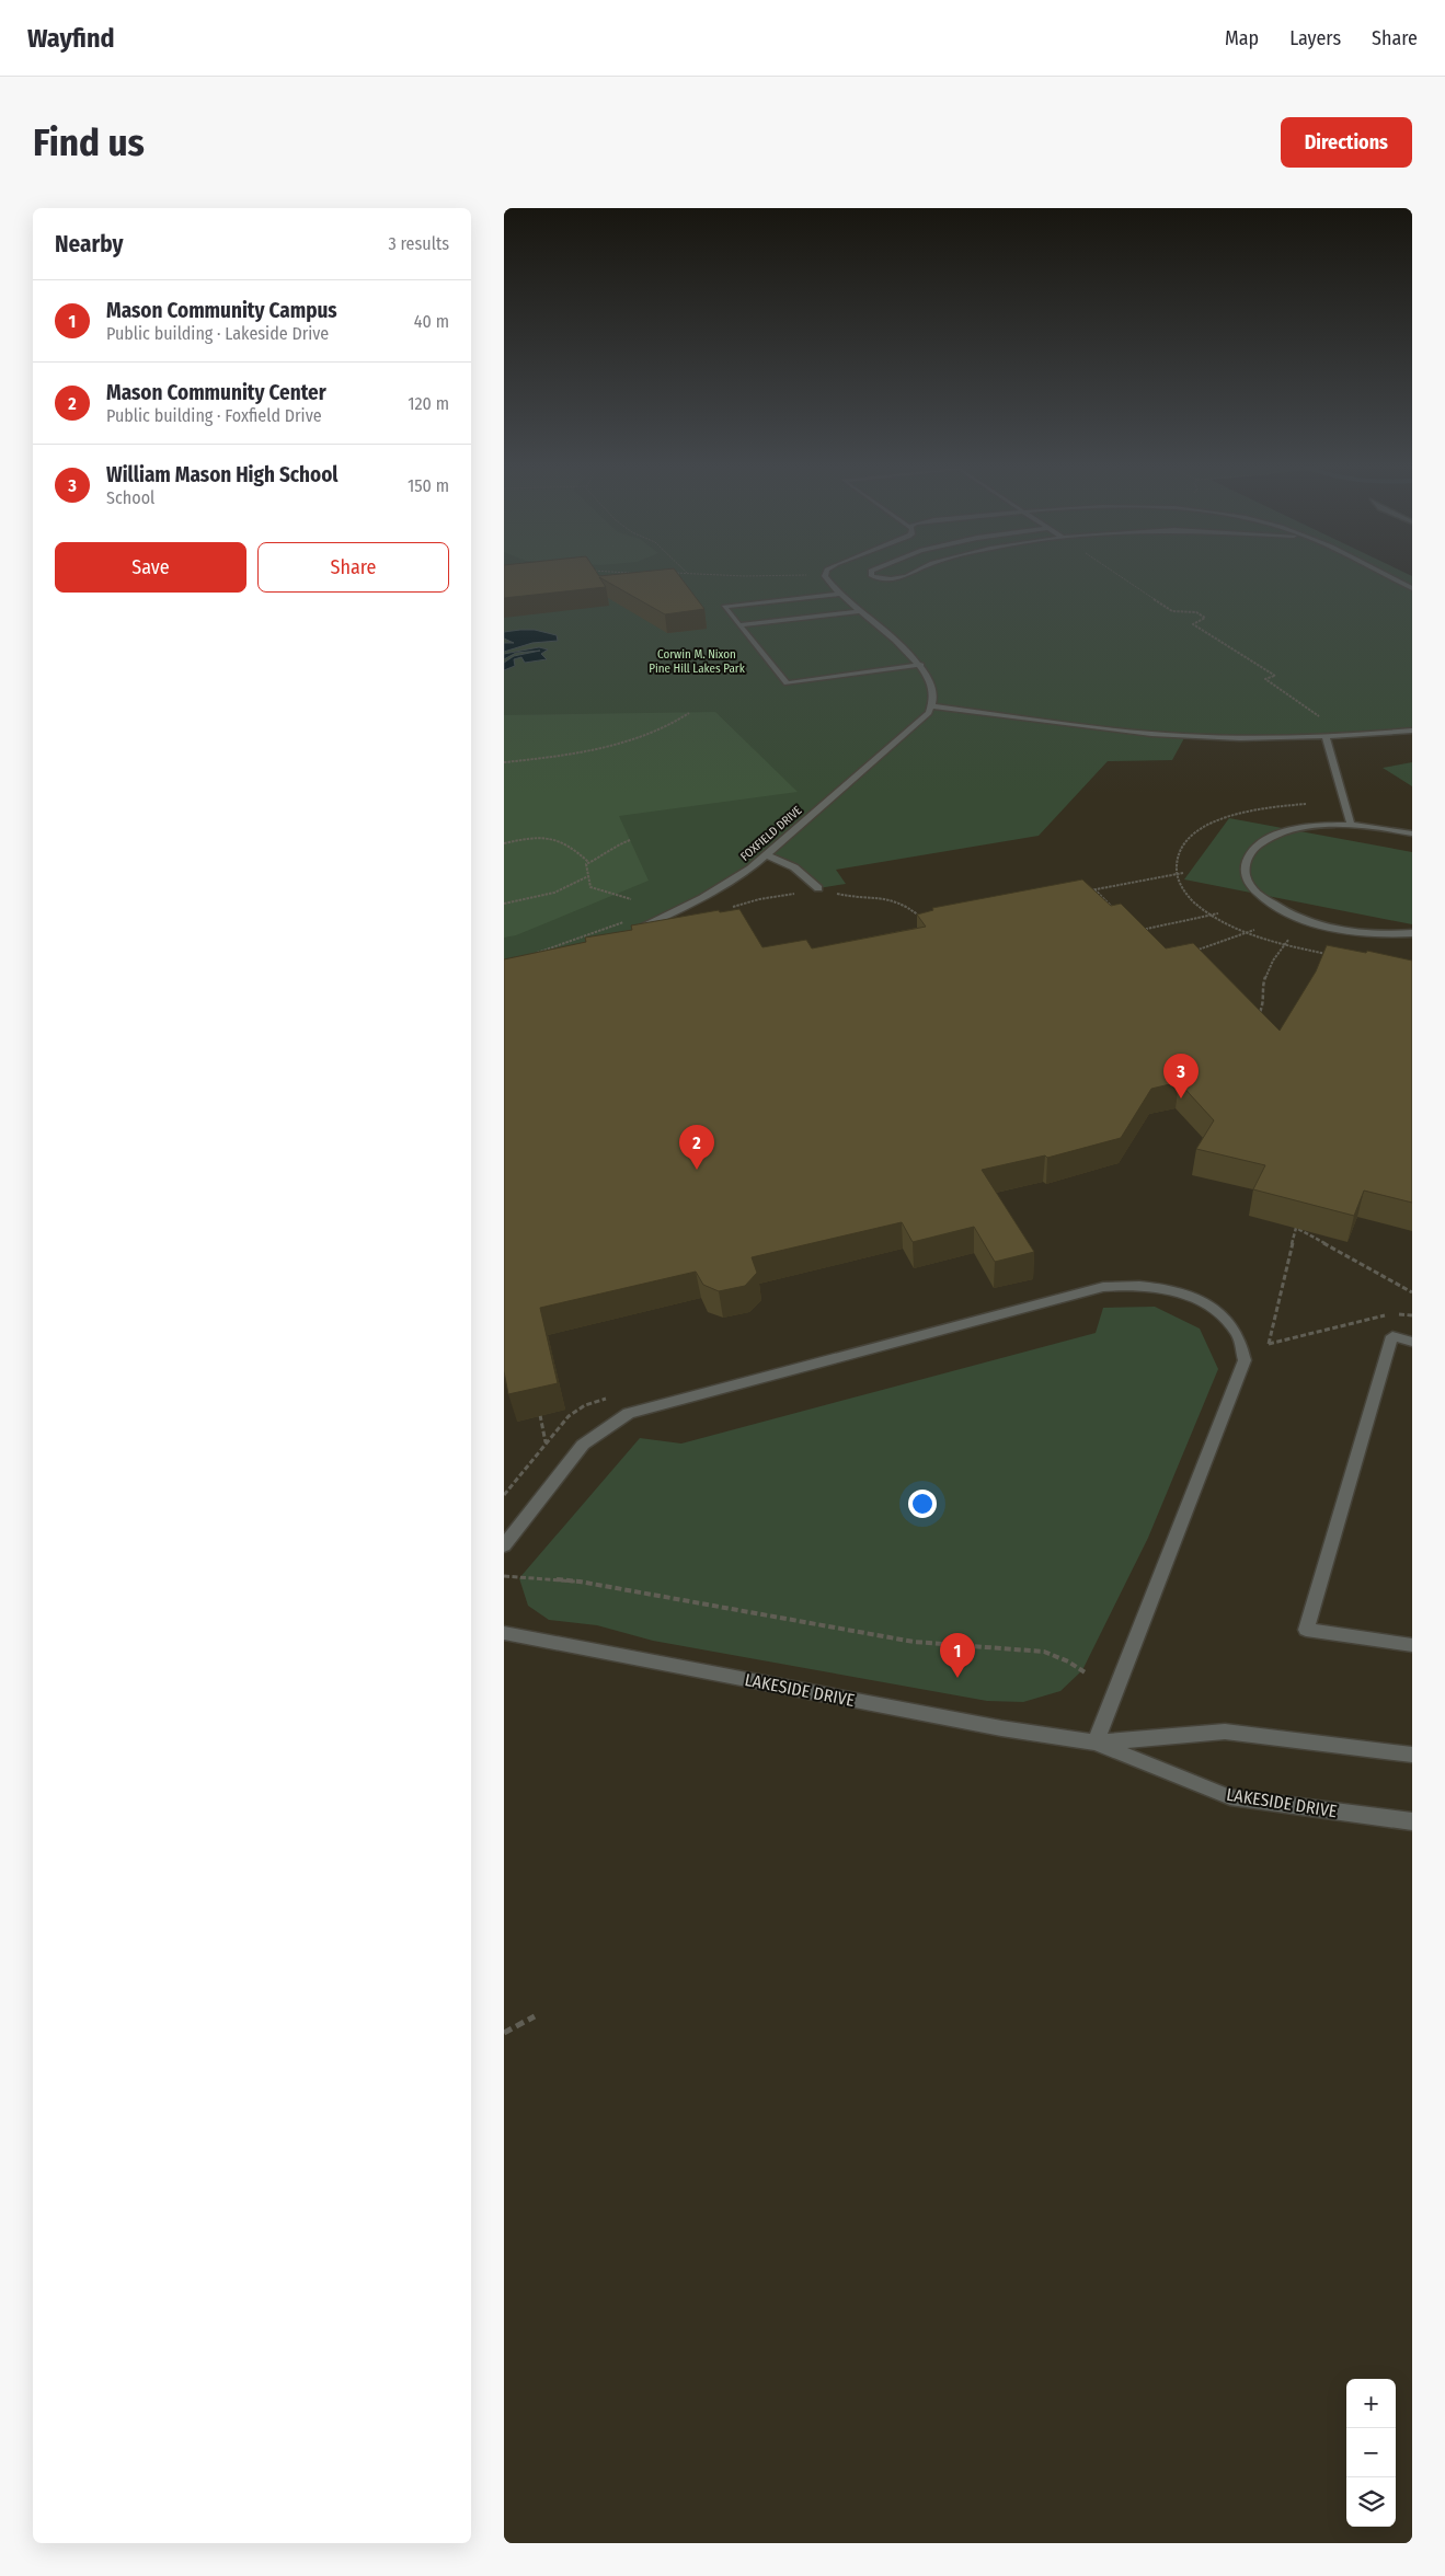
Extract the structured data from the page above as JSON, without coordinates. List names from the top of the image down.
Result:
{
  "streets": {
    "street": ["FOXFIELD DRIVE", "LAKESIDE DRIVE"]
  },
  "parks": ["Corwin M. Nixon Pine Hill Lakes Park"],
  "page": {
    "header": "Wayfind",
    "nav": ["Map", "Layers", "Share"],
    "buttons": [
      "Directions",
      ["Save", "Share"]
    ],
    "title": "Find us",
    "heading": ["Nearby", "3 results"],
    "list": [
      {
        "mark": "1",
        "name": "Mason Community Campus",
        "note": "Public building · Lakeside Drive",
        "value": "40 m"
      },
      {
        "mark": "2",
        "name": "Mason Community Center",
        "note": "Public building · Foxfield Drive",
        "value": "120 m"
      },
      {
        "mark": "3",
        "name": "William Mason High School",
        "note": "School",
        "value": "150 m"
      }
    ],
    "pins": ["3", "2", "1"],
    "map_buttons": ["+", "−"]
  }
}
